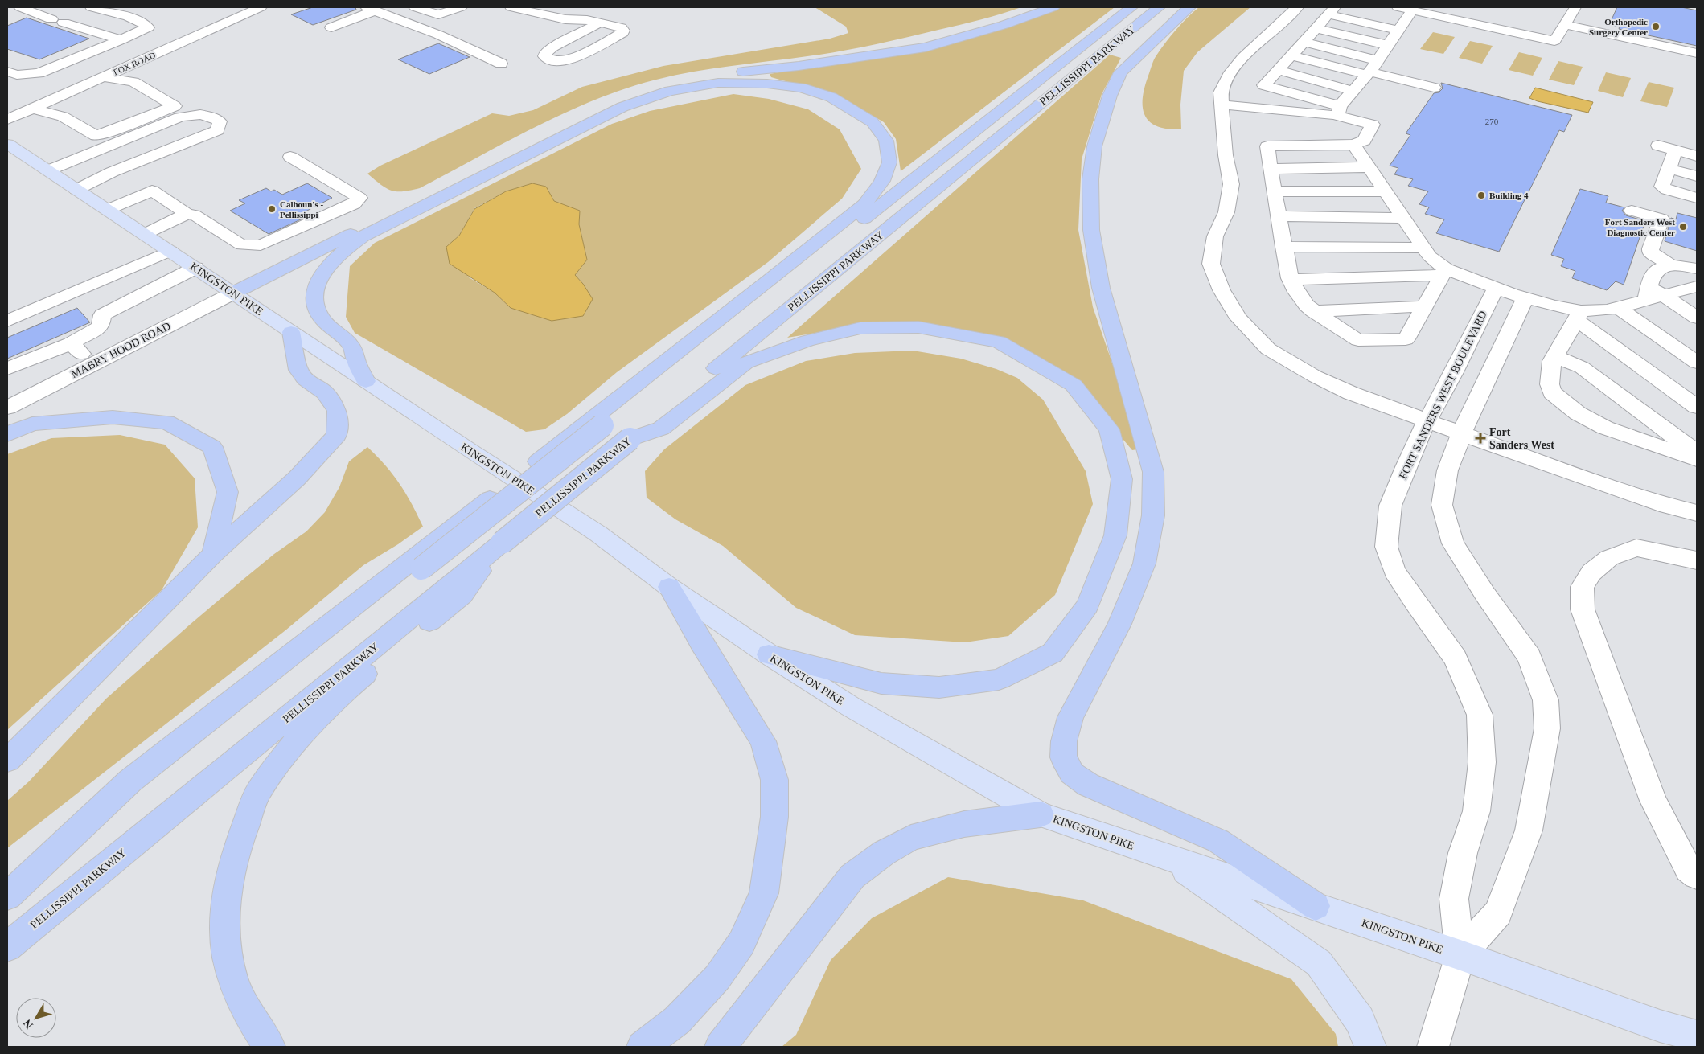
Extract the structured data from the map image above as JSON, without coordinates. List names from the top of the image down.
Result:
{
  "streets": {
    "highway": ["PELLISSIPPI PARKWAY"],
    "main road": ["KINGSTON PIKE"],
    "street": ["FOX ROAD", "MABRY HOOD ROAD", "FORT SANDERS WEST BOULEVARD"]
  },
  "crossings": [
    ["KINGSTON PIKE", "MABRY HOOD ROAD"],
    ["KINGSTON PIKE", "FORT SANDERS WEST BOULEVARD"]
  ],
  "places": {
    "other": [
      "Orthopedic Surgery Center",
      "Building 4",
      "Calhoun's - Pellissippi",
      "Fort Sanders West Diagnostic Center"
    ],
    "health": ["Fort Sanders West"]
  },
  "house_numbers": ["270"],
  "north": "bottom left"
}
